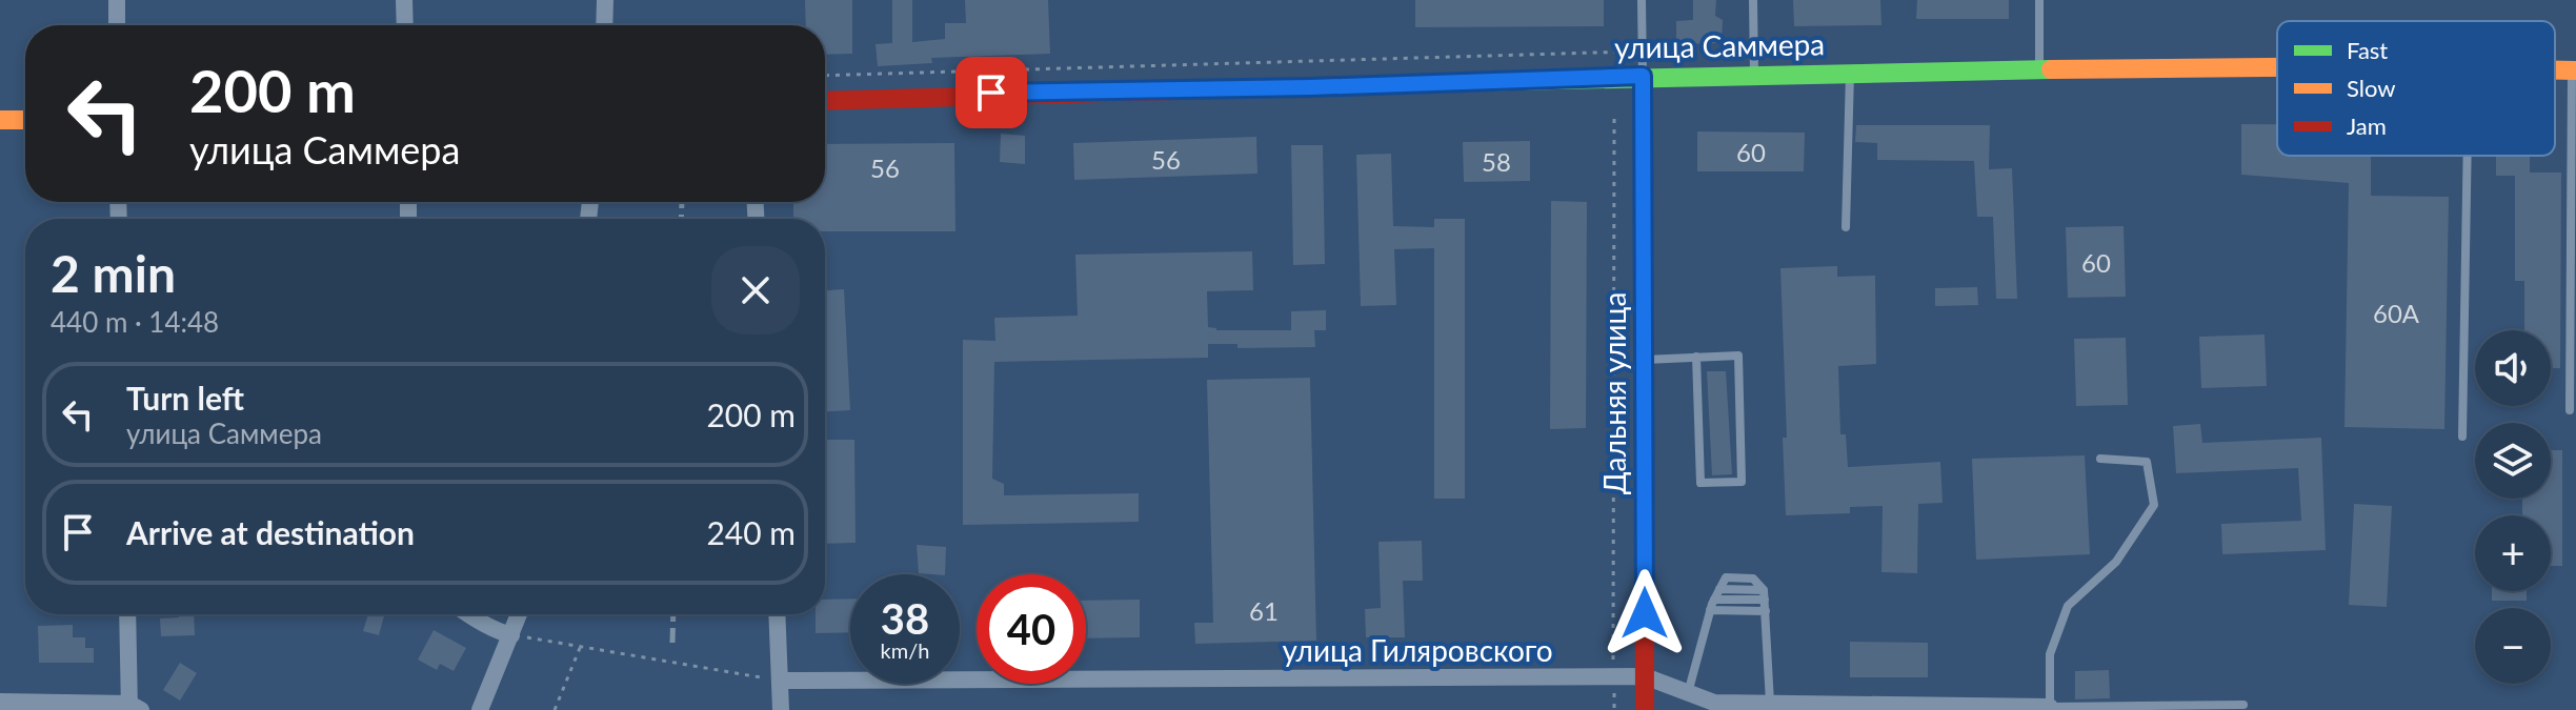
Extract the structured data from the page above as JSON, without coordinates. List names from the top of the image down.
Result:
{
  "streets": {
    "street": ["улица Саммера", "Дальняя улица", "улица Гиляровского"]
  },
  "crossings": [
    ["улица Саммера", "Дальняя улица"],
    ["Дальняя улица", "улица Гиляровского"]
  ],
  "house_numbers": [
    "60",
    "56",
    "58",
    "56",
    "60",
    "60А",
    "61"
  ],
  "legend": ["Fast", "Slow", "Jam"],
  "page": {
    "turn": ["200 m", "улица Саммера"],
    "heading": ["2 min", "440 m · 14:48"],
    "map_buttons": ["+", "−"],
    "list": [
      {
        "name": "Turn left",
        "note": "улица Саммера",
        "value": "200 m"
      },
      {
        "name": "Arrive at destination",
        "value": "240 m"
      }
    ],
    "speed": "38 km/h",
    "limit": "40"
  }
}
